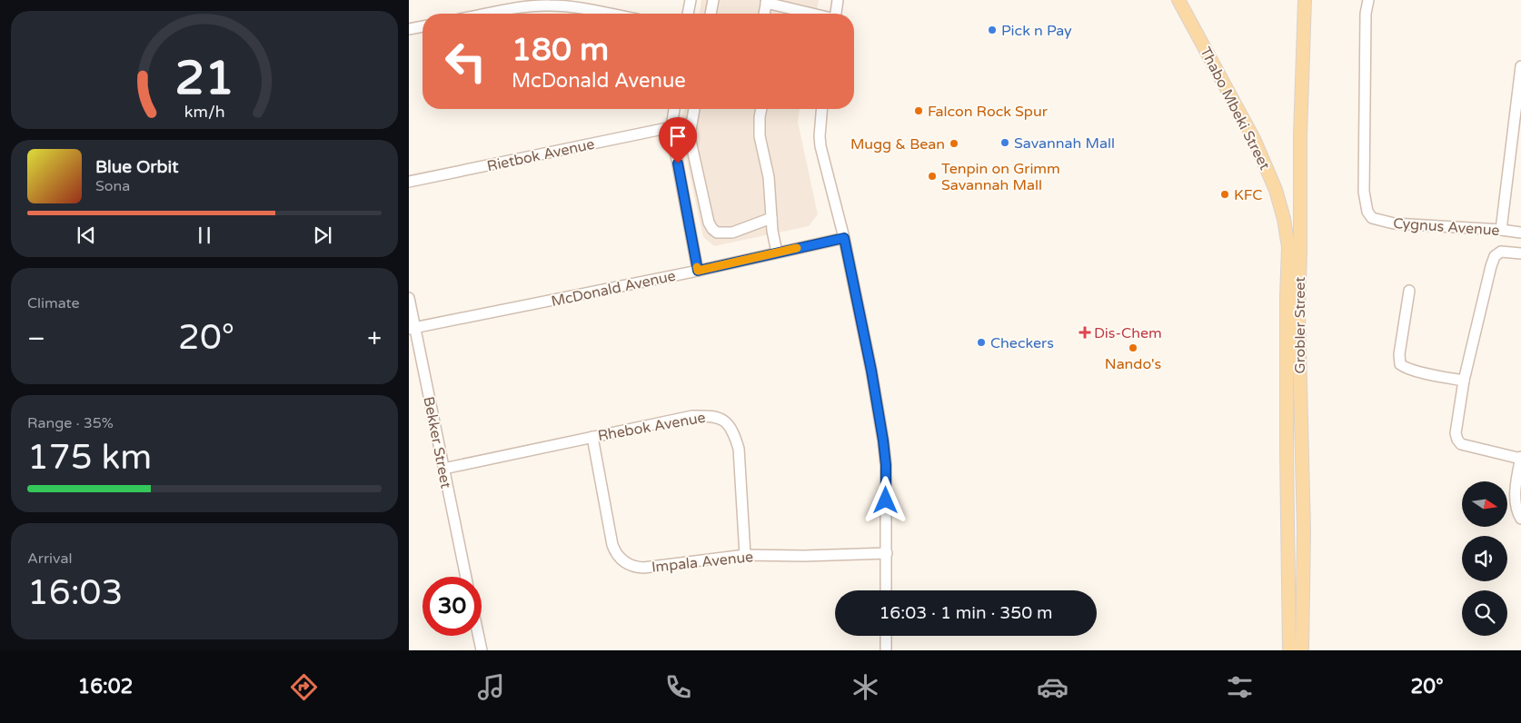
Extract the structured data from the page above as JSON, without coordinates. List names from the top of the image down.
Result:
{
  "streets": {
    "main road": ["Thabo Mbeki Street", "Grobler Street"],
    "street": [
      "Rietbok Avenue",
      "Cygnus Avenue",
      "McDonald Avenue",
      "Rhebok Avenue",
      "Bekker Street",
      "Impala Avenue"
    ]
  },
  "crossings": [
    ["Thabo Mbeki Street", "Grobler Street"],
    ["McDonald Avenue", "Bekker Street"],
    ["Rhebok Avenue", "Bekker Street"],
    ["Rhebok Avenue", "Impala Avenue"]
  ],
  "places": {
    "other": [
      "Pick n Pay",
      "Falcon Rock Spur",
      "Savannah Mall",
      "Mugg & Bean",
      "Tenpin on Grimm Savannah Mall",
      "KFC",
      "Checkers",
      "Nando's"
    ],
    "health": ["Dis-Chem"]
  },
  "north": "right",
  "page": {
    "turn": ["180 m", "McDonald Avenue"],
    "song": ["Blue Orbit", "Sona"],
    "tile": [
      "Climate",
      ["Range · 35%", "175 km"],
      ["Arrival", "16:03"]
    ],
    "heat": ["−", "20°", "+"],
    "limit": "30",
    "trip": "16:03 · 1 min · 350 m",
    "tabs": ["16:02", "20°"],
    "gauge": ["21", "km/h"]
  }
}
